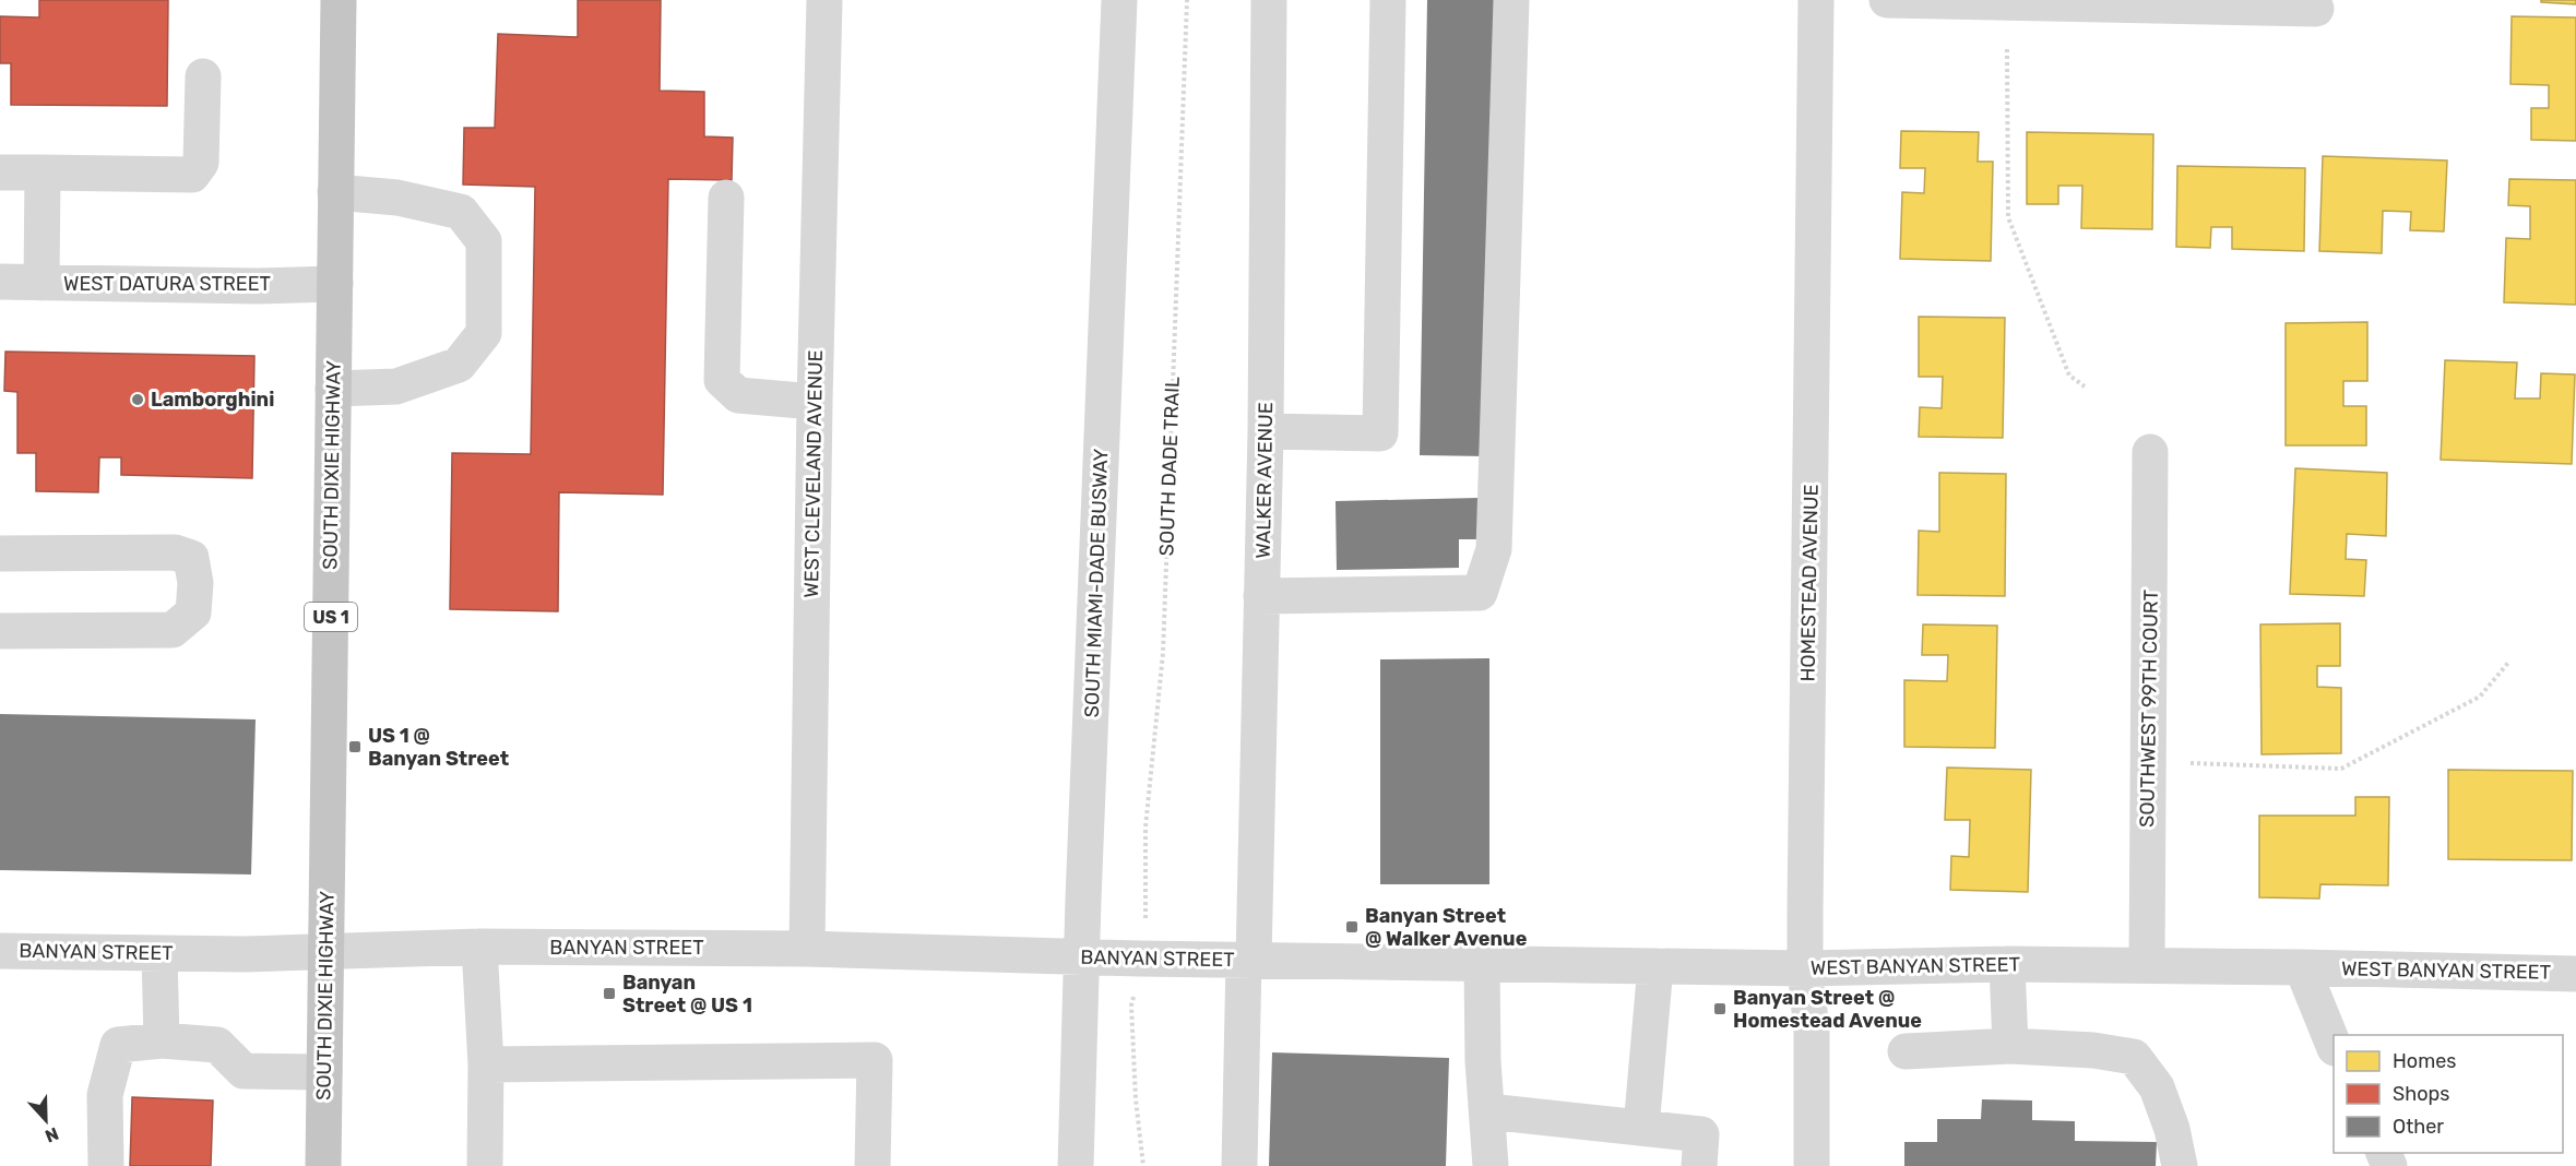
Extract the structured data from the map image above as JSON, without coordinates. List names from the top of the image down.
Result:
{
  "streets": {
    "highway": ["SOUTH DIXIE HIGHWAY", "US 1"],
    "street": [
      "WEST DATURA STREET",
      "WEST CLEVELAND AVENUE",
      "WALKER AVENUE",
      "SOUTH MIAMI-DADE BUSWAY",
      "HOMESTEAD AVENUE",
      "SOUTHWEST 99TH COURT",
      "BANYAN STREET",
      "WEST BANYAN STREET"
    ],
    "path": ["SOUTH DADE TRAIL"]
  },
  "crossings": [
    ["WEST DATURA STREET", "SOUTH DIXIE HIGHWAY"],
    ["SOUTH DIXIE HIGHWAY", "BANYAN STREET"],
    ["WEST CLEVELAND AVENUE", "BANYAN STREET"],
    ["WALKER AVENUE", "BANYAN STREET"],
    ["WALKER AVENUE", "WEST BANYAN STREET"],
    ["SOUTH MIAMI-DADE BUSWAY", "BANYAN STREET"],
    ["HOMESTEAD AVENUE", "WEST BANYAN STREET"],
    ["SOUTHWEST 99TH COURT", "WEST BANYAN STREET"],
    ["BANYAN STREET", "WEST BANYAN STREET"]
  ],
  "places": {
    "other": ["Lamborghini"],
    "transit": [
      "US 1 @ Banyan Street",
      "Banyan Street @ Walker Avenue",
      "Banyan Street @ US 1",
      "Banyan Street @ Homestead Avenue"
    ]
  },
  "legend": ["Homes", "Shops", "Other"],
  "north": "bottom"
}
